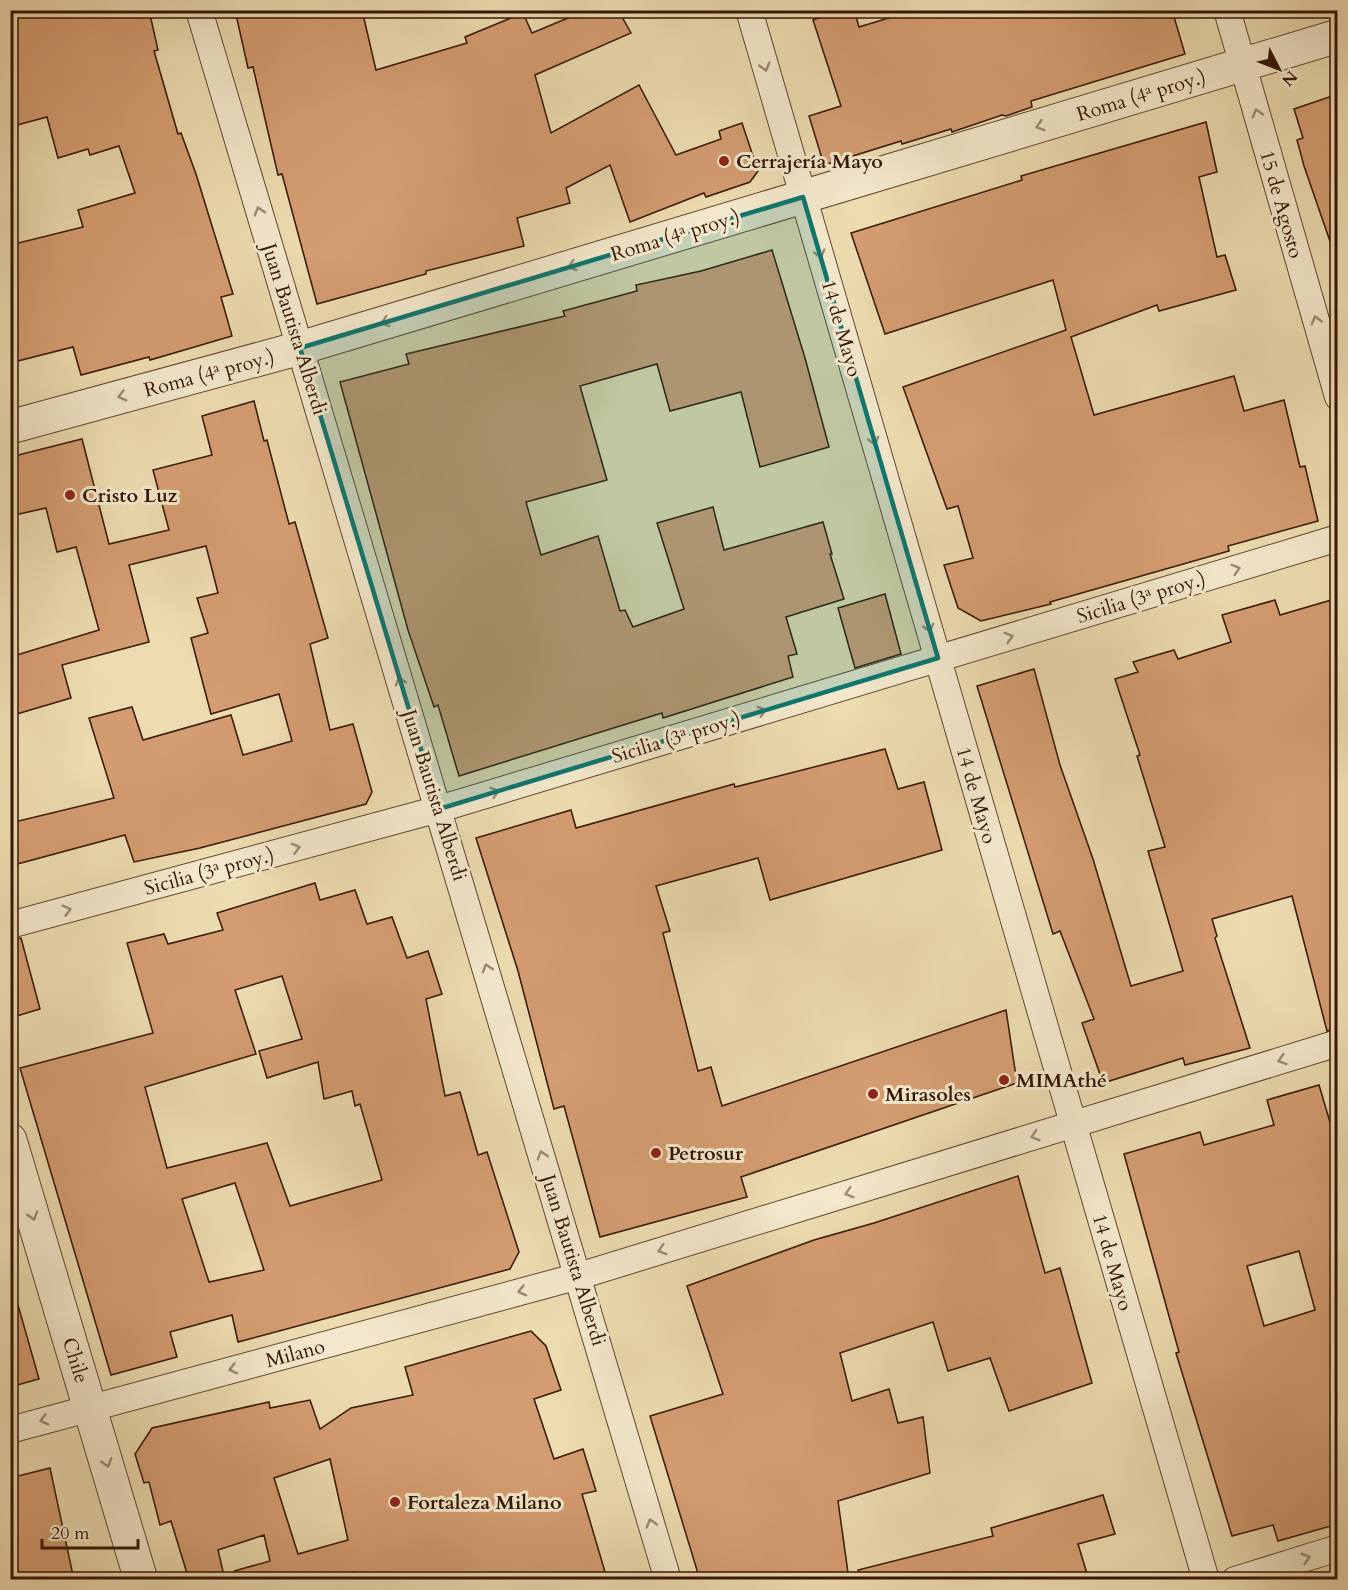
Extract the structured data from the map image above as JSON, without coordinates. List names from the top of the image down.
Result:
{
  "streets": {
    "street": [
      "Roma (4ª proy.)",
      "15 de Agosto",
      "14 de Mayo",
      "Juan Bautista Alberdi",
      "Sicilia (3ª proy.)",
      "Milano",
      "Chile"
    ]
  },
  "crossings": [
    ["Roma (4ª proy.)", "15 de Agosto"],
    ["Roma (4ª proy.)", "14 de Mayo"],
    ["Roma (4ª proy.)", "Juan Bautista Alberdi"],
    ["14 de Mayo", "Sicilia (3ª proy.)"],
    ["14 de Mayo", "Milano"],
    ["Juan Bautista Alberdi", "Sicilia (3ª proy.)"],
    ["Juan Bautista Alberdi", "Milano"],
    ["Milano", "Chile"]
  ],
  "one_way": [
    "Roma (4ª proy.)",
    "15 de Agosto",
    "14 de Mayo",
    "Juan Bautista Alberdi",
    "Sicilia (3ª proy.)",
    "Milano",
    "Chile"
  ],
  "places": [
    "Cerrajería Mayo",
    "Cristo Luz",
    "MIMAthé",
    "Mirasoles",
    "Petrosur",
    "Fortaleza Milano"
  ],
  "scale_bar": "20 m",
  "north": "bottom right"
}
